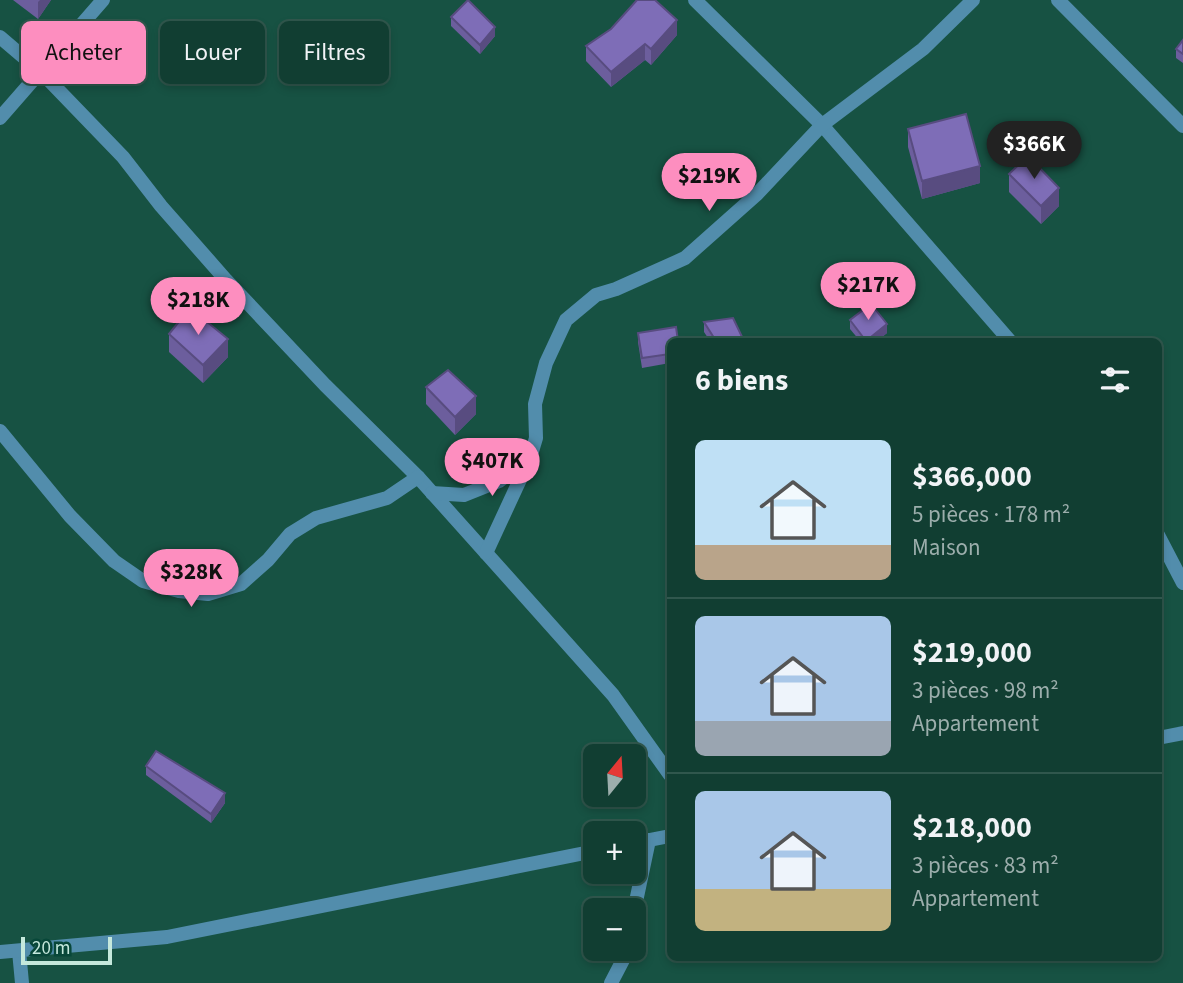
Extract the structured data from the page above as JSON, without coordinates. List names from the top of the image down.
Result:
{
  "scale_bar": "20 m",
  "north": "top",
  "page": {
    "chip": ["Acheter", "Louer", "Filtres"],
    "price": [
      "$366K",
      "$219K",
      "$217K",
      "$218K",
      "$407K",
      "$328K"
    ],
    "heading": "6 biens",
    "list": [
      {
        "name": "$366,000",
        "note": "5 pièces · 178 m² · Maison"
      },
      {
        "name": "$219,000",
        "note": "3 pièces · 98 m² · Appartement"
      },
      {
        "name": "$218,000",
        "note": "3 pièces · 83 m² · Appartement"
      }
    ],
    "map_buttons": ["+", "−"],
    "scale": "20 m"
  }
}
